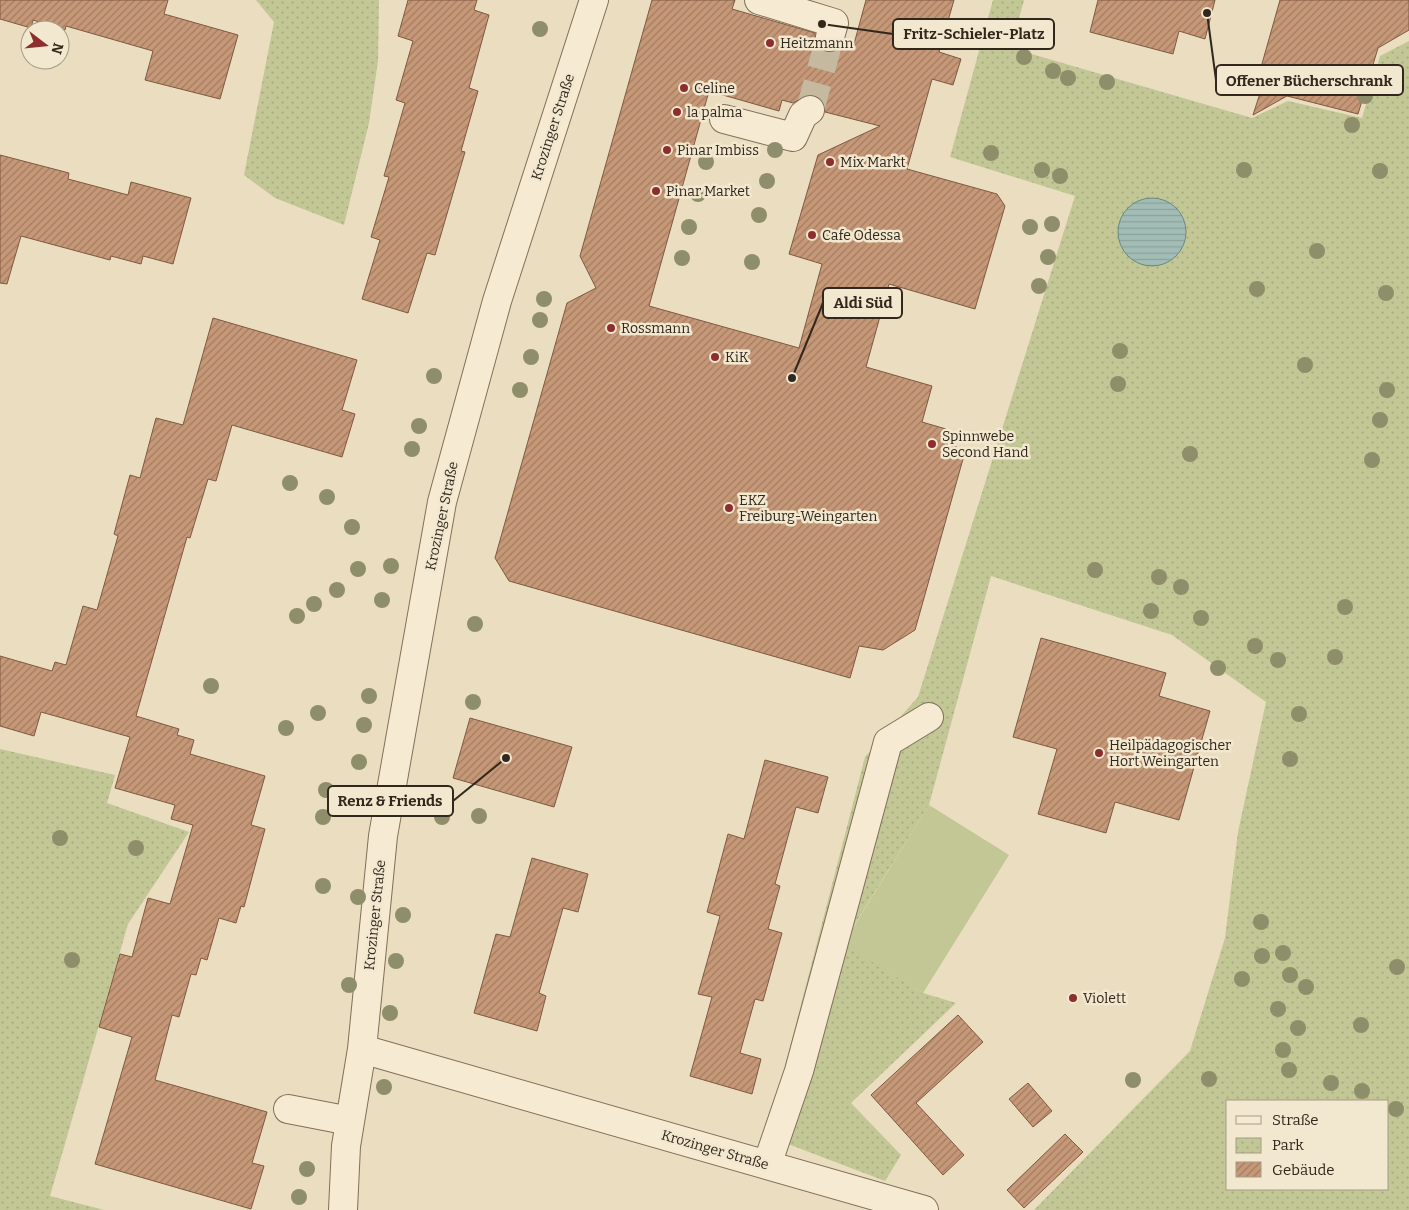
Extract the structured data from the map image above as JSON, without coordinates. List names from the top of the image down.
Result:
{
  "streets": {
    "street": ["Krozinger Straße"]
  },
  "places": [
    "Offener Bücherschrank",
    "Fritz-Schieler-Platz",
    "Heitzmann",
    "Celine",
    "la palma",
    "Pinar Imbiss",
    "Mix Markt",
    "Pinar Market",
    "Cafe Odessa",
    "Rossmann",
    "KiK",
    "Aldi Süd",
    "Spinnwebe Second Hand",
    "EKZ Freiburg-Weingarten",
    "Heilpädagogischer Hort Weingarten",
    "Renz & Friends",
    "Violett"
  ],
  "legend": ["Straße", "Park", "Gebäude"],
  "north": "right"
}
